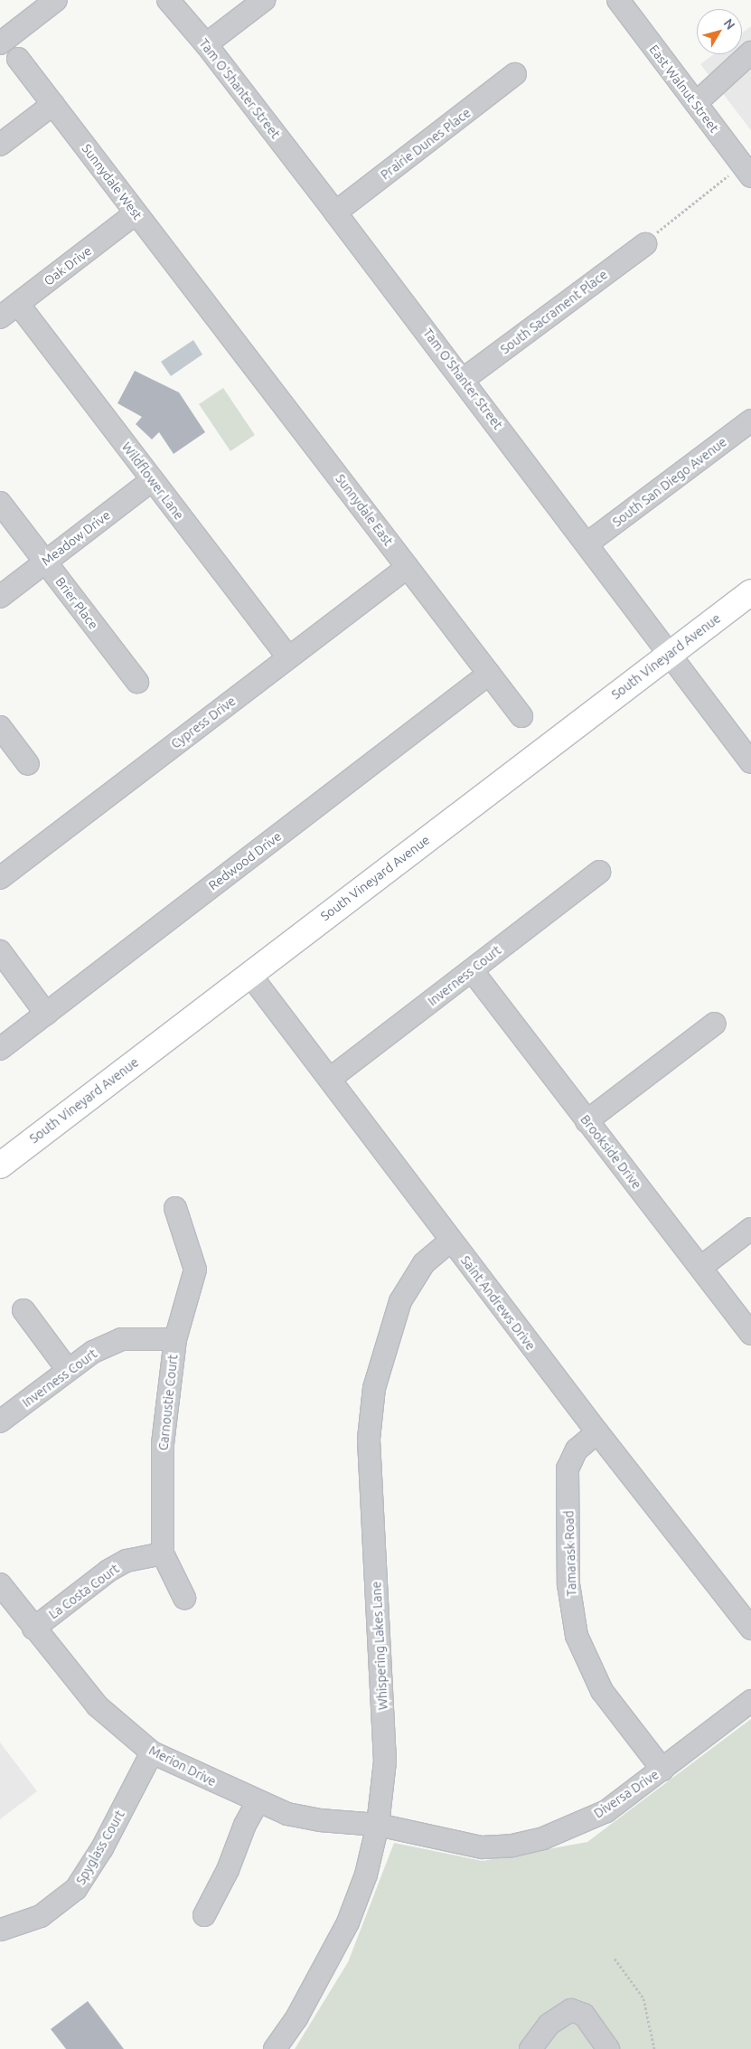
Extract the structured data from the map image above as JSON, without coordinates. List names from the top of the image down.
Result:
{
  "streets": {
    "main road": ["South Vineyard Avenue"],
    "street": [
      "Tam O'Shanter Street",
      "East Walnut Street",
      "Prairie Dunes Place",
      "Sunnydale West",
      "Oak Drive",
      "South Sacrament Place",
      "Wildflower Lane",
      "South San Diego Avenue",
      "Sunnydale East",
      "Meadow Drive",
      "Brier Place",
      "Cypress Drive",
      "Redwood Drive",
      "Inverness Court",
      "Brookside Drive",
      "Saint Andrews Drive",
      "Carnoustie Court",
      "Tamarask Road",
      "La Costa Court",
      "Whispering Lakes Lane",
      "Merion Drive",
      "Diversa Drive",
      "Spyglass Court"
    ]
  },
  "crossings": [
    ["Tam O'Shanter Street", "Prairie Dunes Place"],
    ["Tam O'Shanter Street", "South Sacrament Place"],
    ["Tam O'Shanter Street", "South San Diego Avenue"],
    ["Tam O'Shanter Street", "South Vineyard Avenue"],
    ["Sunnydale West", "Oak Drive"],
    ["Sunnydale West", "Sunnydale East"],
    ["Oak Drive", "Wildflower Lane"],
    ["Wildflower Lane", "Meadow Drive"],
    ["Wildflower Lane", "Cypress Drive"],
    ["Sunnydale East", "Cypress Drive"],
    ["Sunnydale East", "Redwood Drive"],
    ["Meadow Drive", "Brier Place"],
    ["South Vineyard Avenue", "Saint Andrews Drive"],
    ["Inverness Court", "Brookside Drive"],
    ["Inverness Court", "Saint Andrews Drive"],
    ["Inverness Court", "Carnoustie Court"],
    ["Saint Andrews Drive", "Tamarask Road"],
    ["Saint Andrews Drive", "Whispering Lakes Lane"],
    ["Carnoustie Court", "La Costa Court"],
    ["Tamarask Road", "Diversa Drive"],
    ["La Costa Court", "Merion Drive"],
    ["Whispering Lakes Lane", "Merion Drive"],
    ["Whispering Lakes Lane", "Diversa Drive"],
    ["Merion Drive", "Diversa Drive"],
    ["Merion Drive", "Spyglass Court"]
  ],
  "north": "top right"
}
